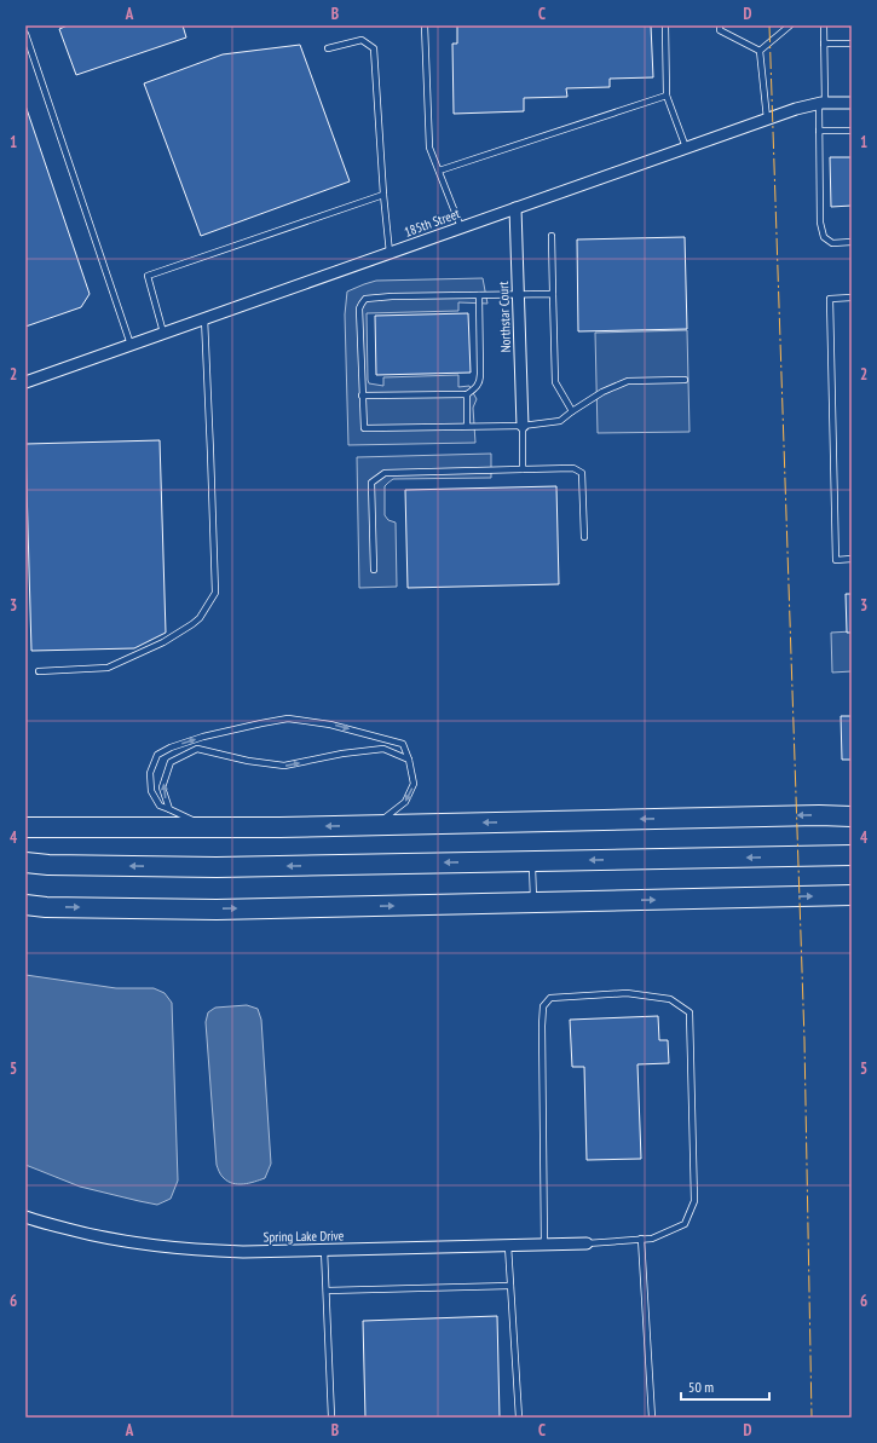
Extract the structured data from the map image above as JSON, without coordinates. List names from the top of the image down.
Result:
{
  "streets": {
    "street": ["185th Street", "Northstar Court", "Spring Lake Drive"]
  },
  "crossings": [
    ["185th Street", "Northstar Court"]
  ],
  "scale_bar": "50 m",
  "grid": {
    "columns": [
      "A",
      "B",
      "C",
      "D"
    ],
    "rows": [
      "1",
      "2",
      "3",
      "4",
      "5",
      "6"
    ]
  }
}
